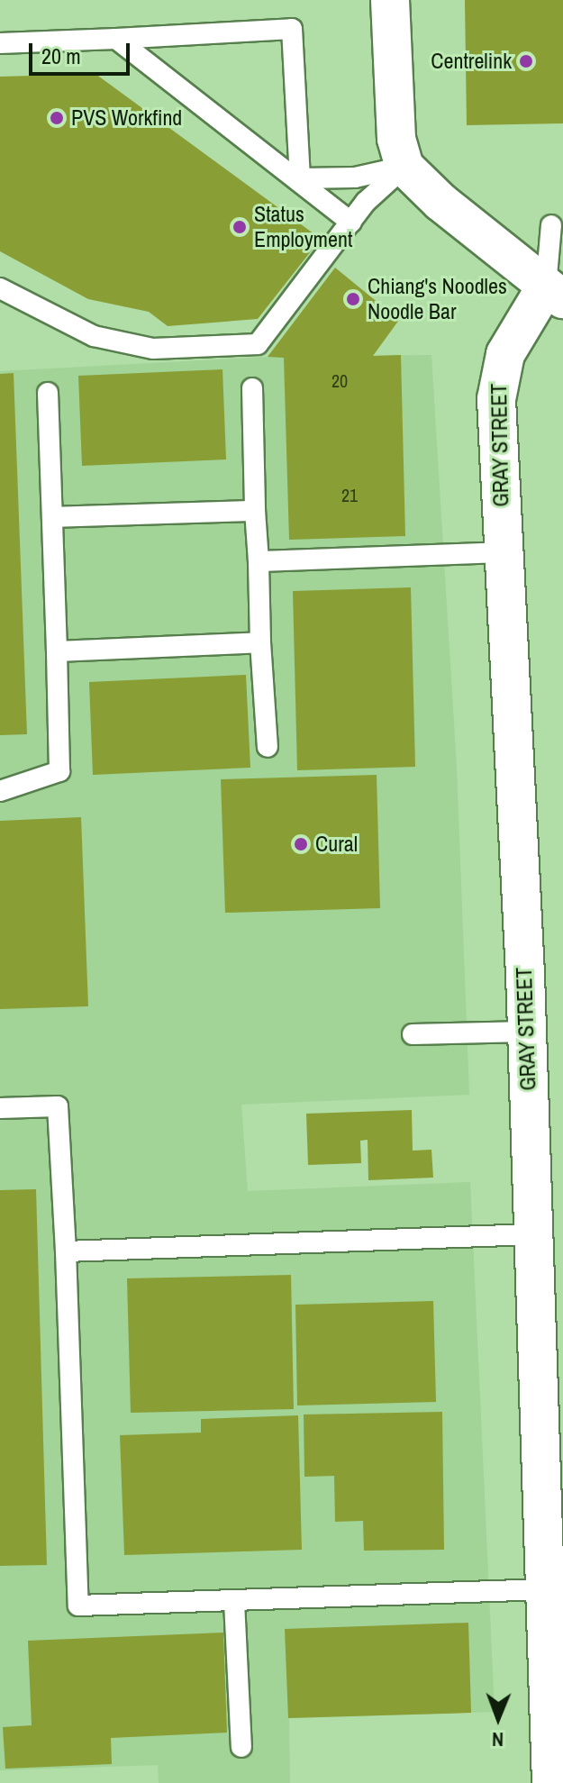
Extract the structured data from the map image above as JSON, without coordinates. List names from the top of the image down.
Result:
{
  "streets": {
    "street": ["GRAY STREET"]
  },
  "places": [
    "Centrelink",
    "PVS Workfind",
    "Status Employment",
    "Chiang's Noodles Noodle Bar",
    "Cural"
  ],
  "house_numbers": ["20", "21"],
  "scale_bar": "20 m",
  "north": "bottom"
}
